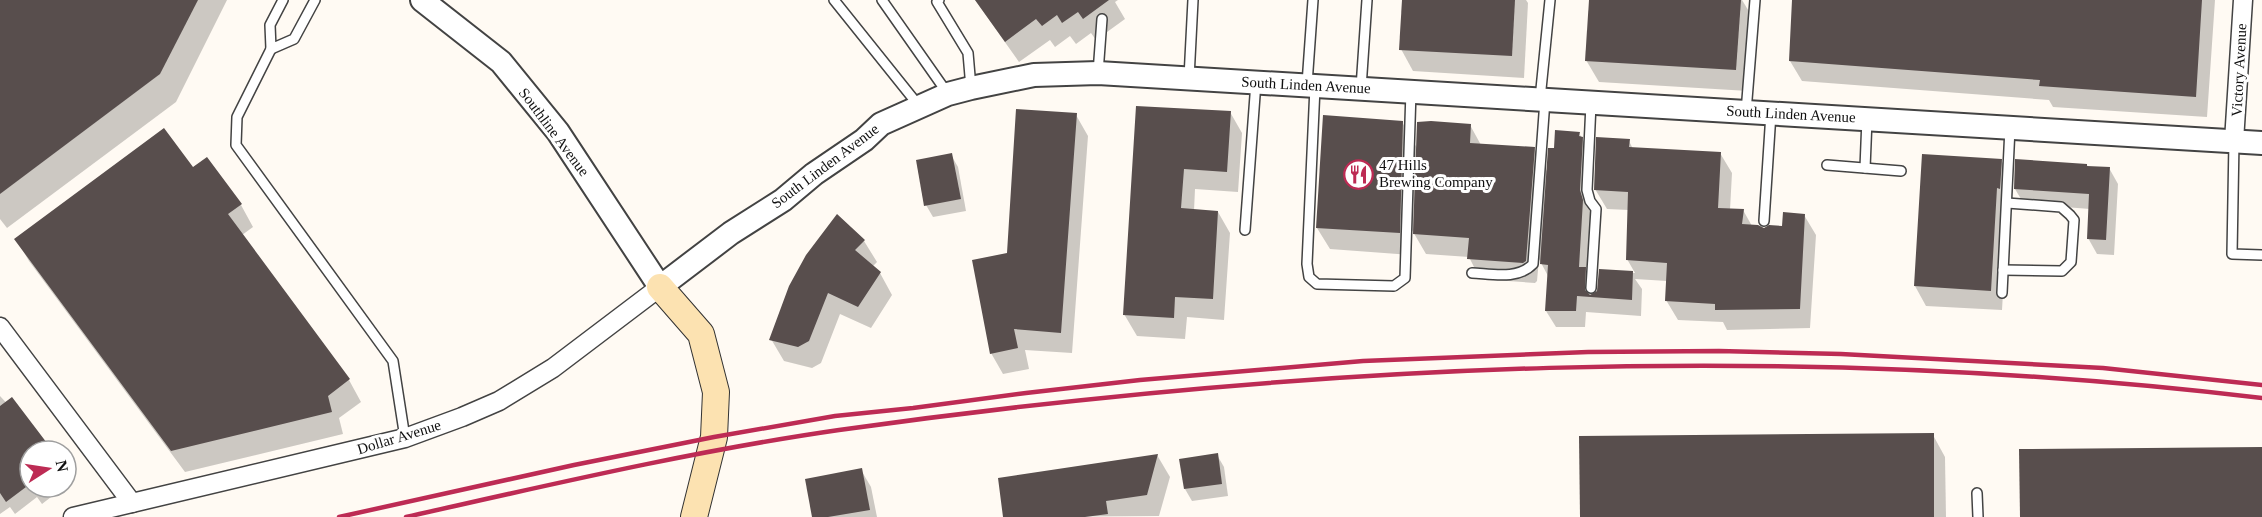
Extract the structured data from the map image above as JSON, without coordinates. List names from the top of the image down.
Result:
{
  "streets": {
    "street": [
      "Victory Avenue",
      "South Linden Avenue",
      "Southline Avenue",
      "Dollar Avenue"
    ]
  },
  "crossings": [
    ["Victory Avenue", "South Linden Avenue"],
    ["South Linden Avenue", "Southline Avenue"],
    ["South Linden Avenue", "Dollar Avenue"],
    ["Southline Avenue", "Dollar Avenue"]
  ],
  "places": {
    "restaurant": ["47 Hills Brewing Company"]
  },
  "north": "right"
}
